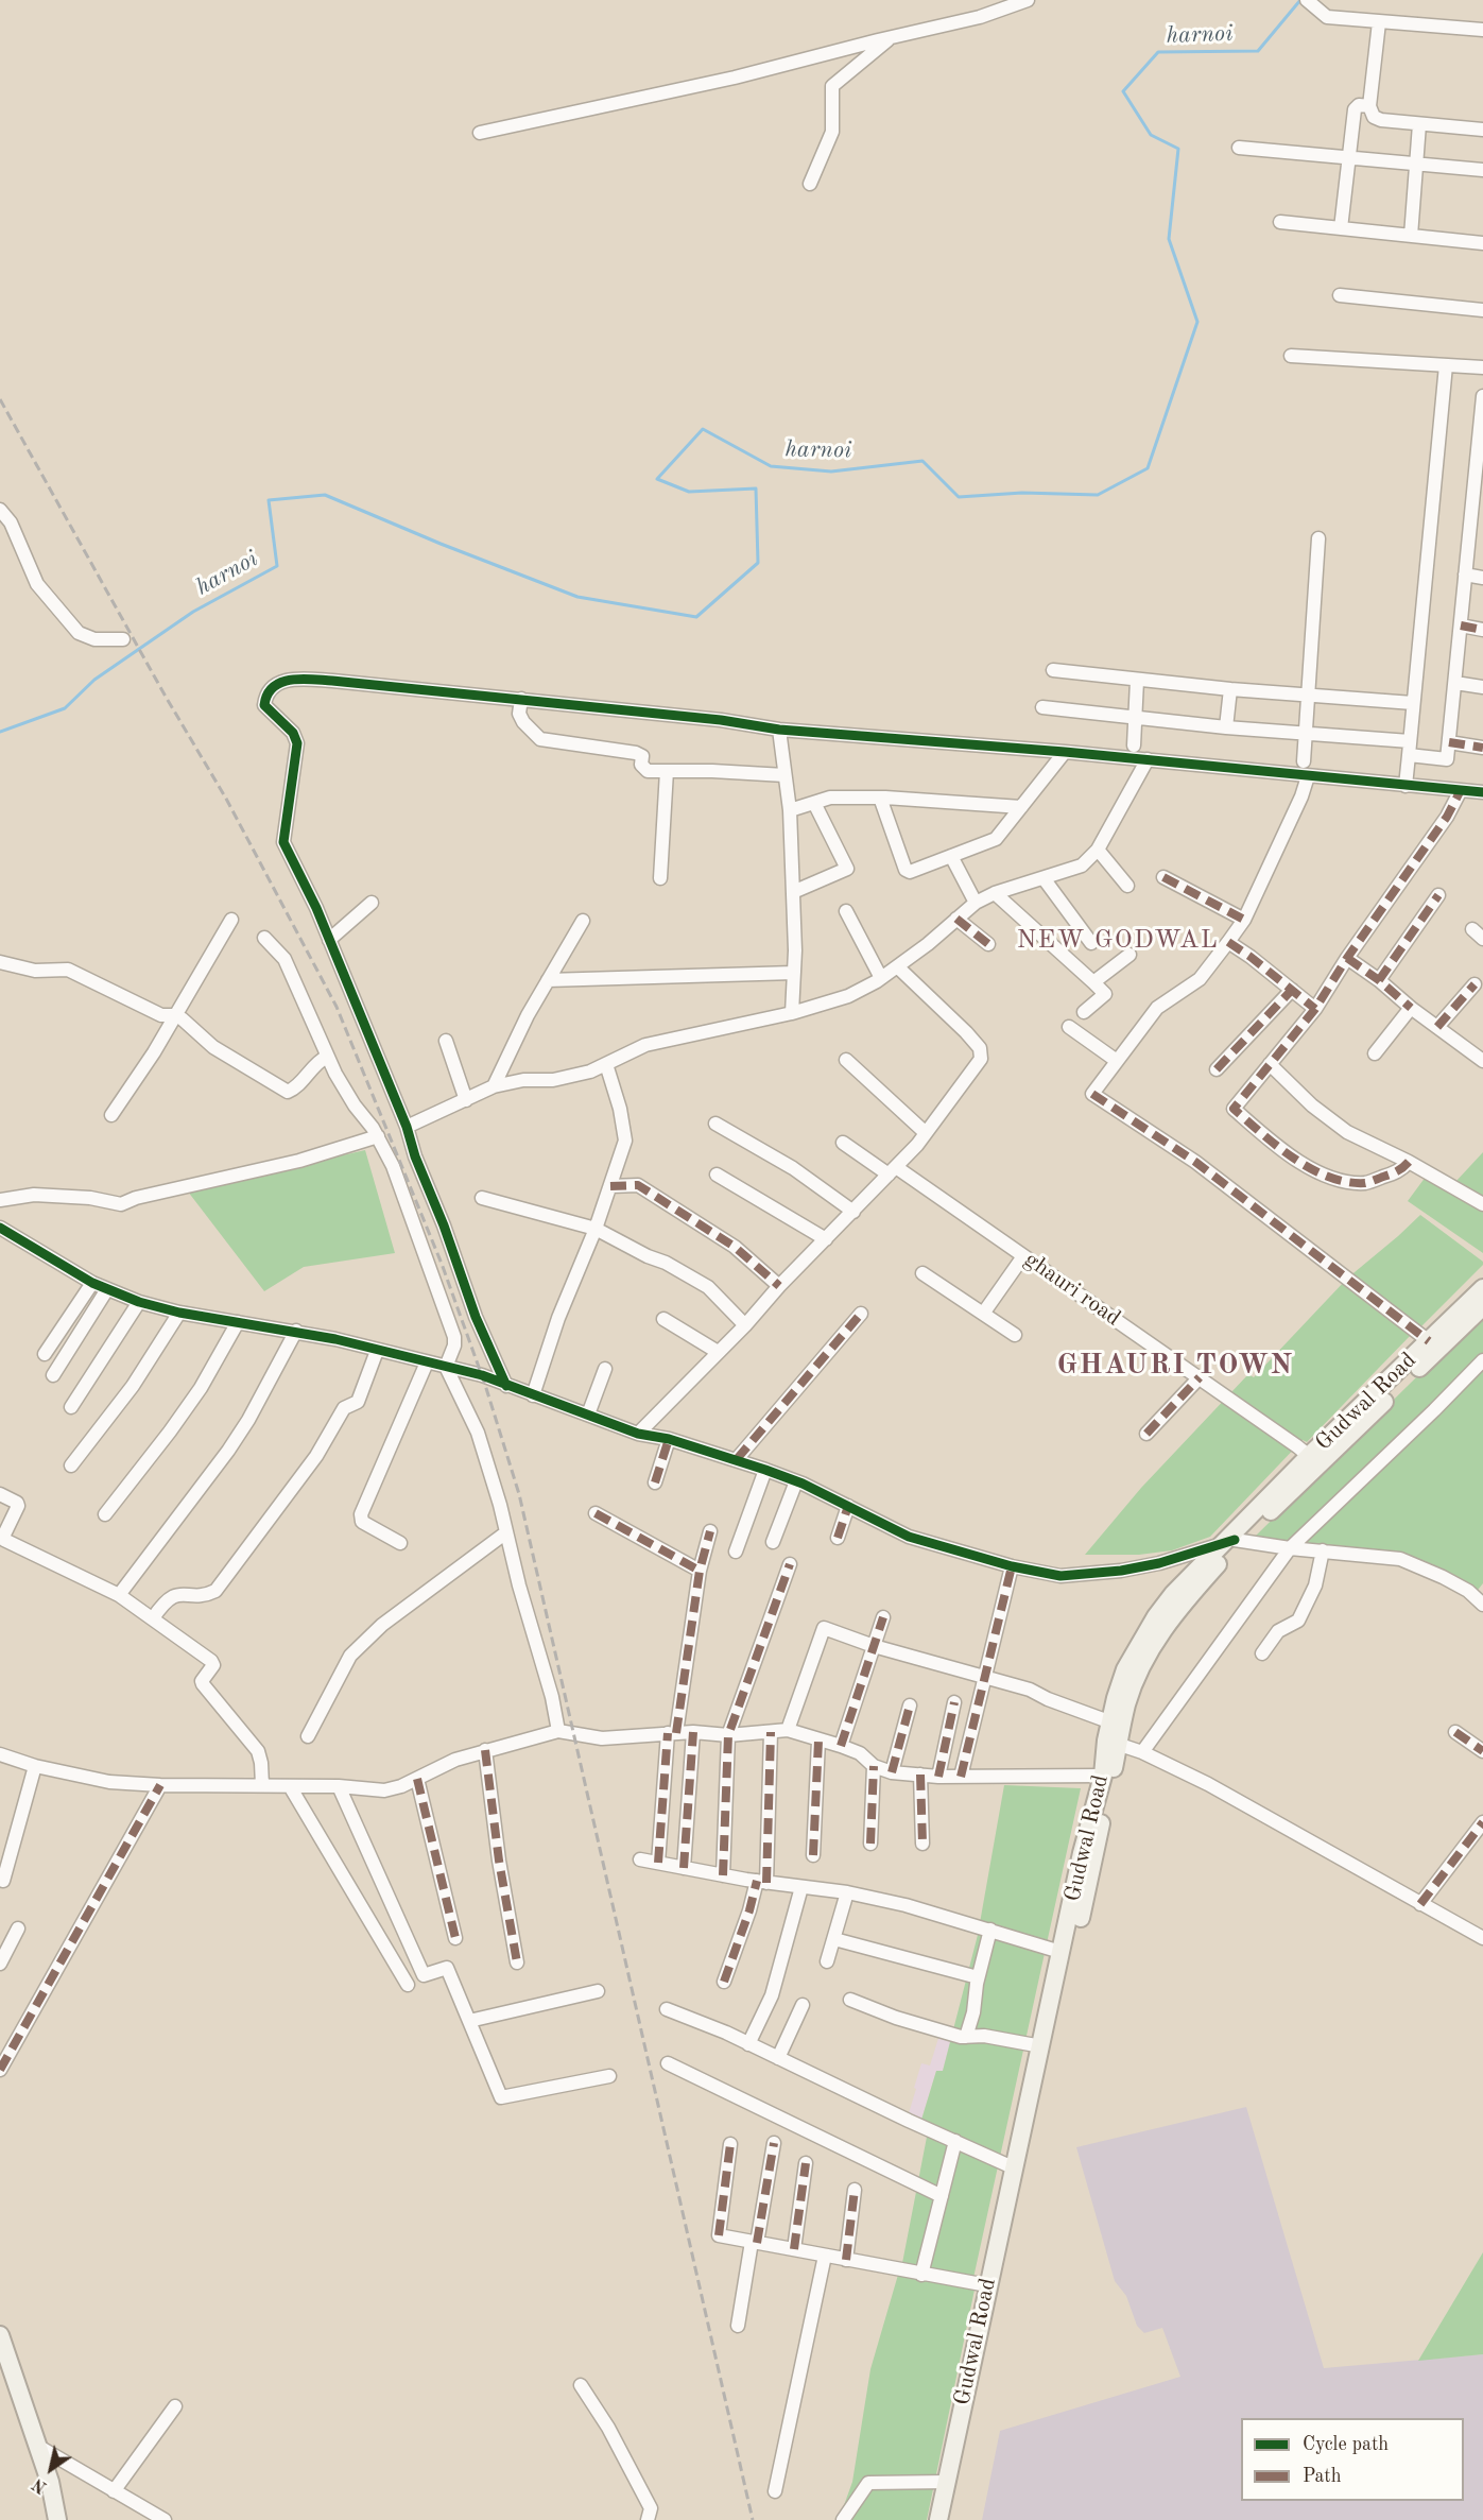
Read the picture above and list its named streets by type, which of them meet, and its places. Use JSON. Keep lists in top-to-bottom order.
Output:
{
  "streets": {
    "main road": ["Gudwal Road"],
    "street": ["ghauri road"]
  },
  "crossings": [
    ["ghauri road", "Gudwal Road"]
  ],
  "districts": ["NEW GODWAL", "GHAURI TOWN"],
  "water": ["harnoi"],
  "legend": ["Cycle path", "Path"],
  "north": "bottom left"
}
